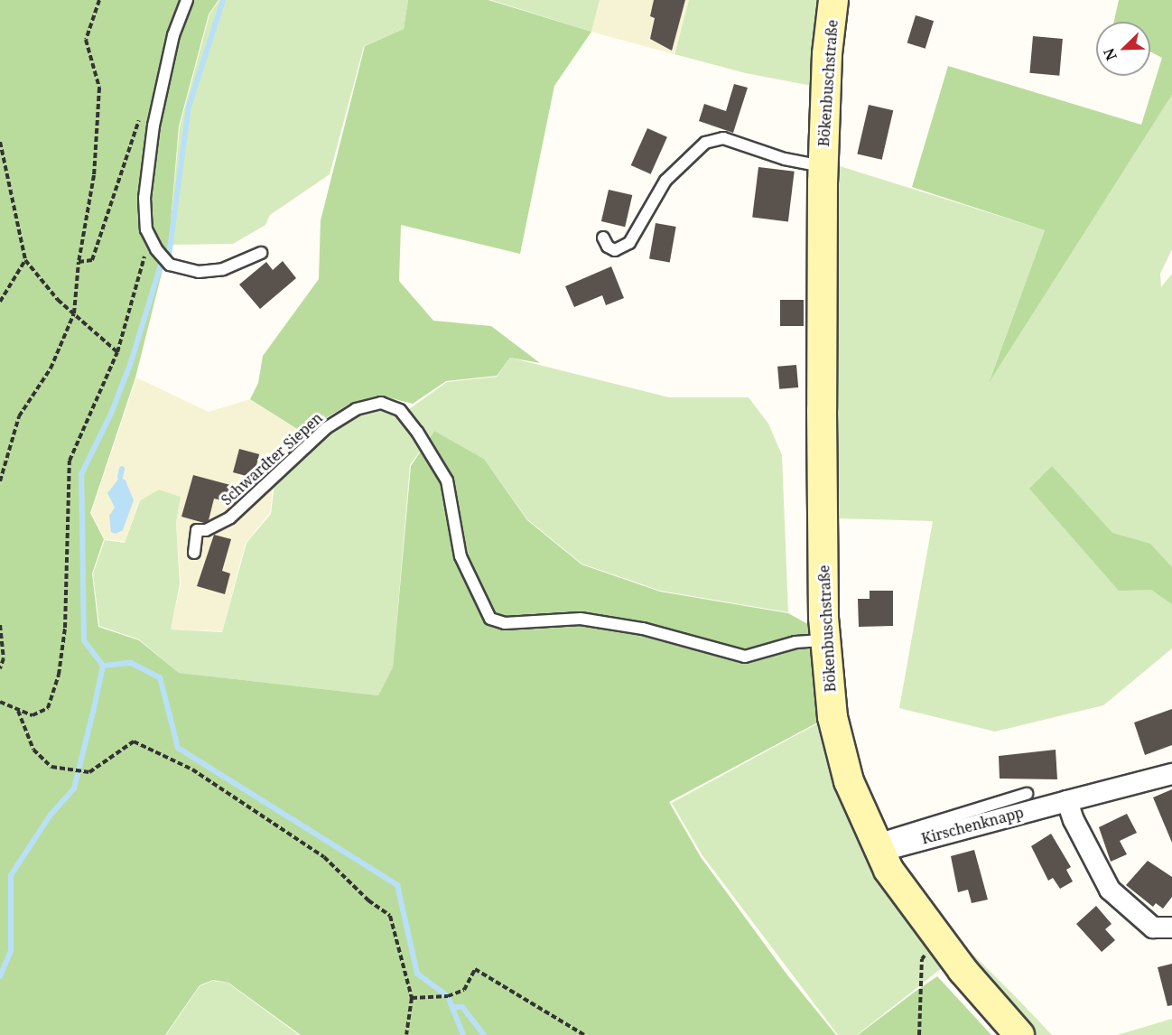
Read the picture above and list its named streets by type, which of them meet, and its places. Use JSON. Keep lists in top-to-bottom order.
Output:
{
  "streets": {
    "main road": ["Bökenbuschstraße"],
    "street": ["Kirschenknapp"],
    "lane": ["Schwardter Siepen"]
  },
  "crossings": [
    ["Bökenbuschstraße", "Schwardter Siepen"],
    ["Bökenbuschstraße", "Kirschenknapp"]
  ],
  "north": "bottom left"
}
